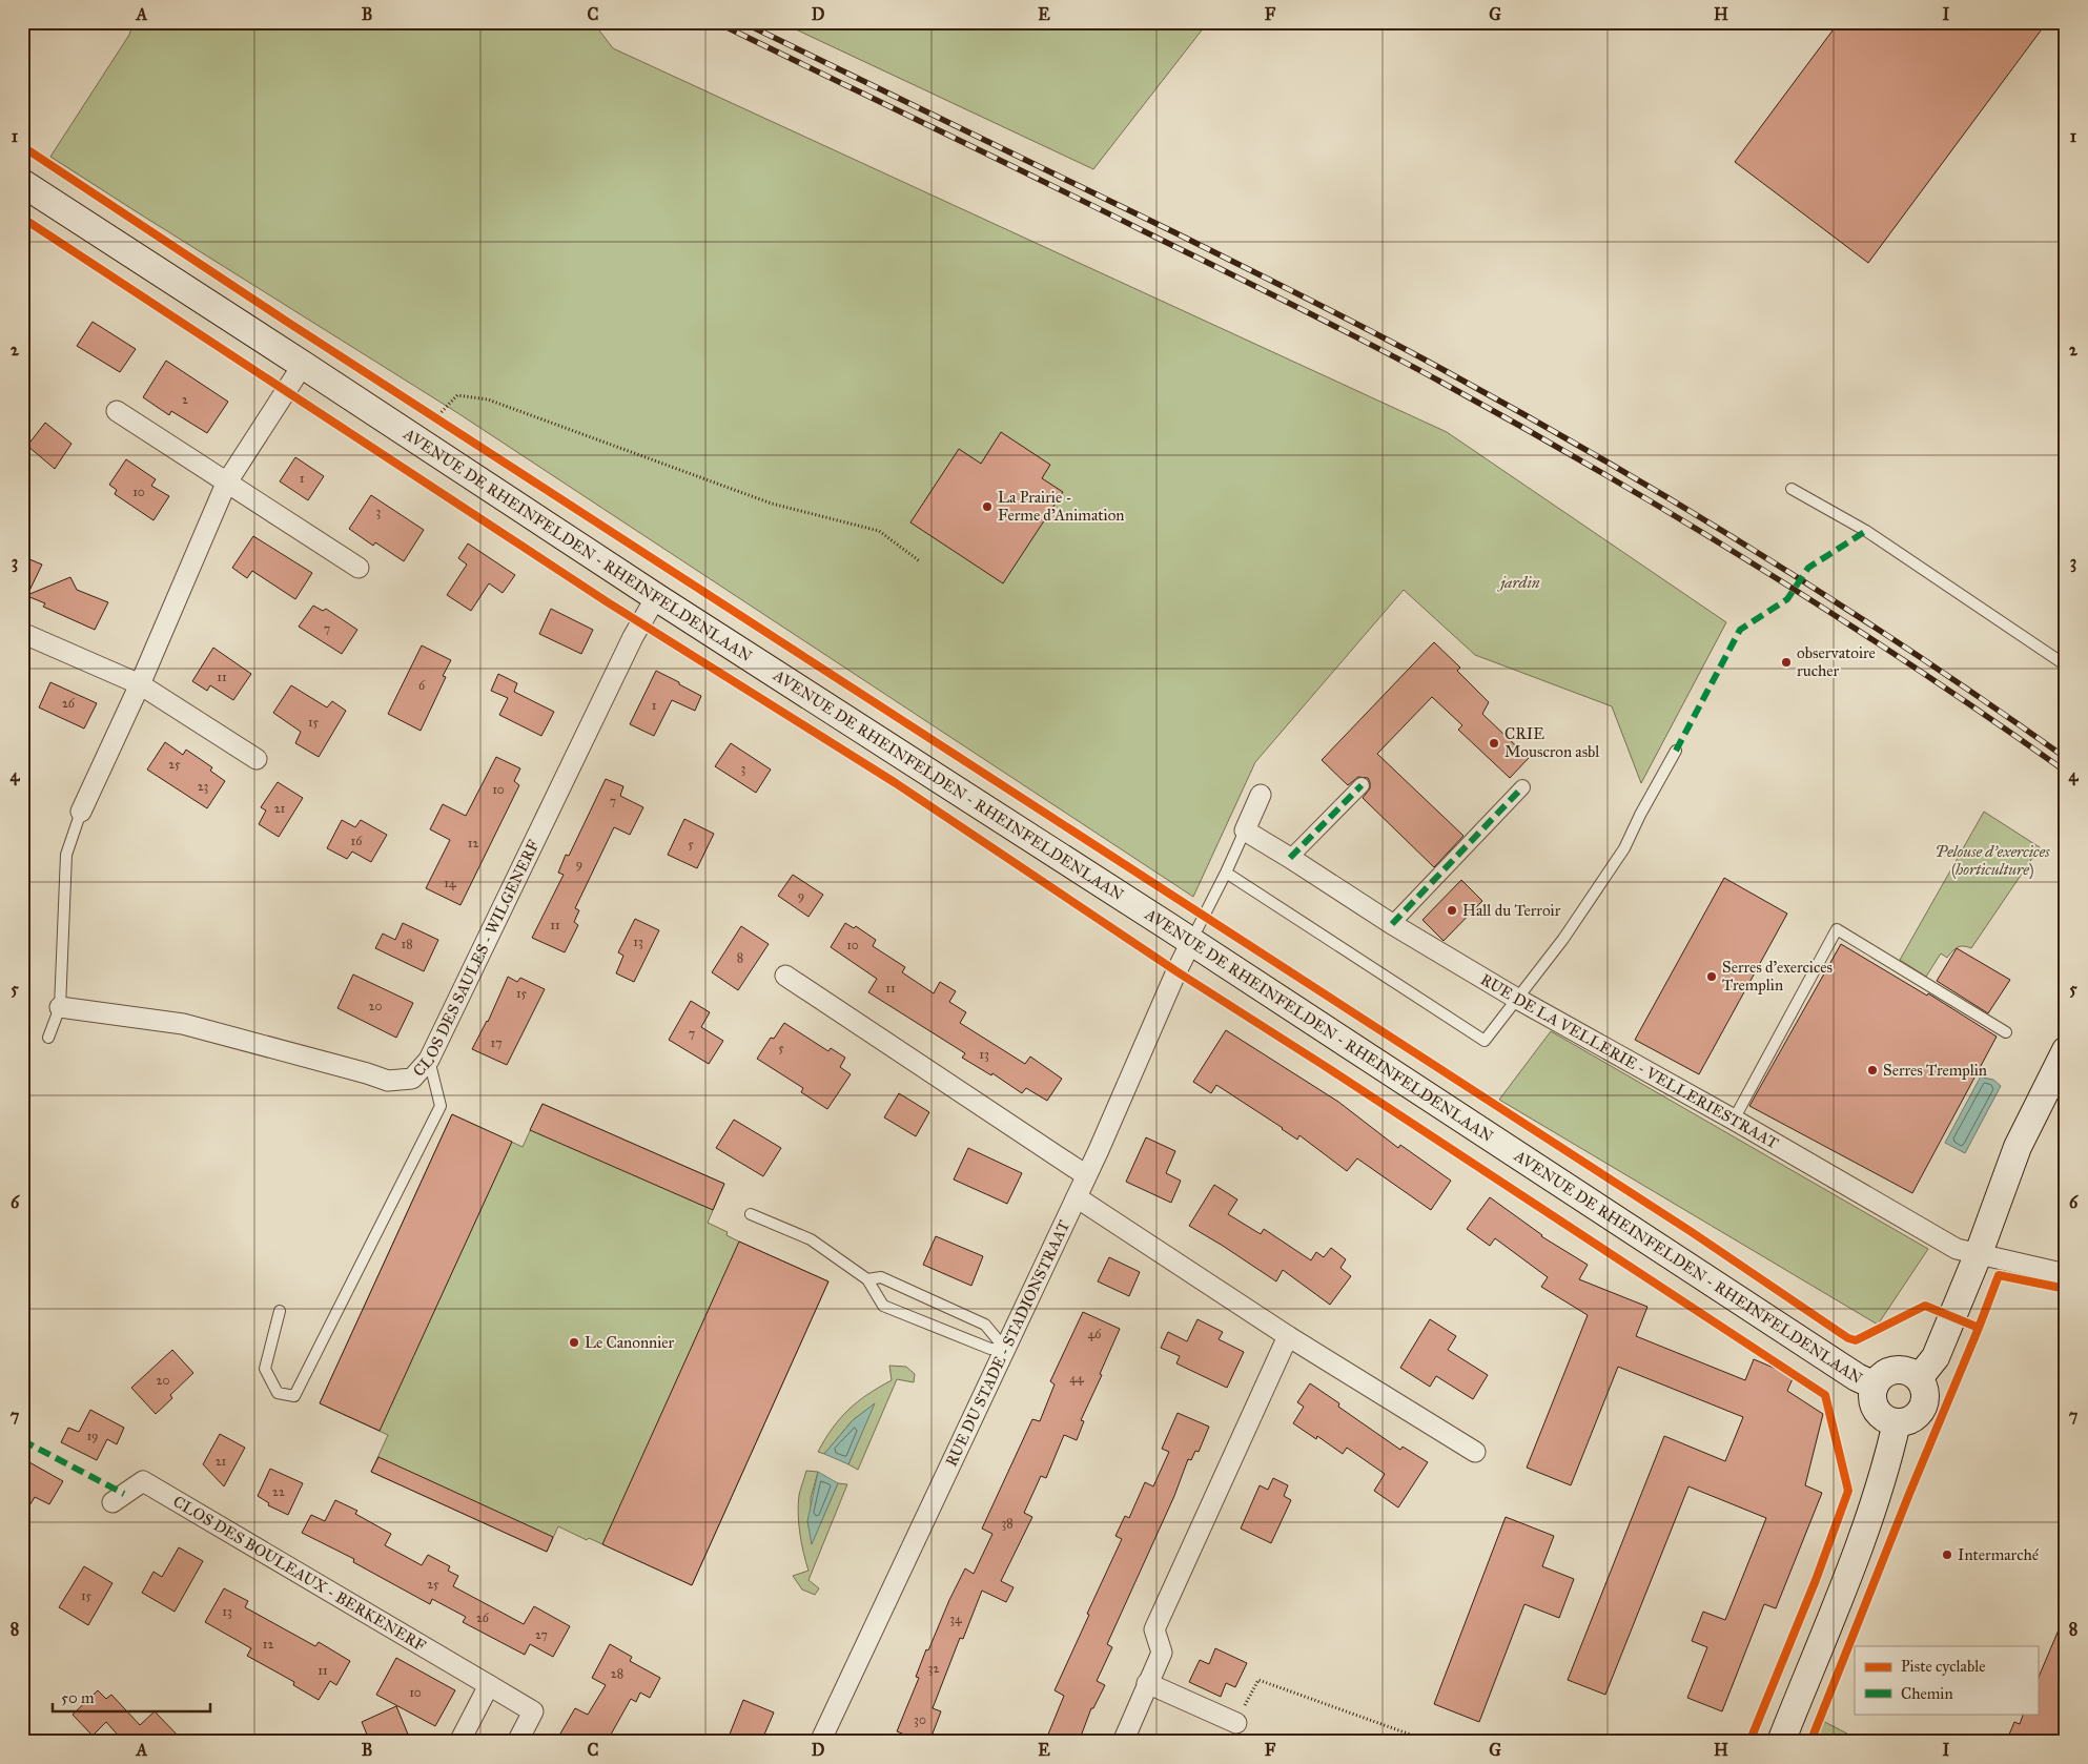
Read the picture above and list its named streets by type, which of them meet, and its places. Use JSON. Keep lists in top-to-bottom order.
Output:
{
  "streets": {
    "main road": ["AVENUE DE RHEINFELDEN - RHEINFELDENLAAN"],
    "street": [
      "CLOS DES SAULES - WILGENERF",
      "RUE DE LA VELLERIE - VELLERIESTRAAT",
      "RUE DU STADE - STADIONSTRAAT",
      "CLOS DES BOULEAUX - BERKENERF"
    ]
  },
  "crossings": [
    ["AVENUE DE RHEINFELDEN - RHEINFELDENLAAN", "CLOS DES SAULES - WILGENERF"],
    ["AVENUE DE RHEINFELDEN - RHEINFELDENLAAN", "RUE DU STADE - STADIONSTRAAT"]
  ],
  "parks": ["jardin", "Pelouse d'exercices (horticulture)"],
  "places": [
    "La Prairie - Ferme d'Animation",
    "observatoire rucher",
    "CRIE Mouscron asbl",
    "Hall du Terroir",
    "Serres d'exercices Tremplin",
    "Serres Tremplin",
    "Le Canonnier",
    "Intermarché"
  ],
  "house_numbers": [
    "2",
    "1",
    "10",
    "3",
    "7",
    "11",
    "6",
    "26",
    "1",
    "15",
    "25",
    "3",
    "23",
    "10",
    "7",
    "21",
    "16",
    "12",
    "5",
    "9",
    "14",
    "9",
    "11",
    "13",
    "18",
    "10",
    "8",
    "11",
    "15",
    "20",
    "7",
    "17",
    "5",
    "13",
    "46",
    "44",
    "20",
    "19",
    "21",
    "22",
    "38",
    "25",
    "15",
    "13",
    "26",
    "34",
    "27",
    "12",
    "32",
    "11",
    "28",
    "10",
    "30"
  ],
  "legend": ["Piste cyclable", "Chemin"],
  "scale_bar": "50 m",
  "grid": {
    "columns": [
      "A",
      "B",
      "C",
      "D",
      "E",
      "F",
      "G",
      "H",
      "I"
    ],
    "rows": [
      "1",
      "2",
      "3",
      "4",
      "5",
      "6",
      "7",
      "8"
    ]
  }
}
